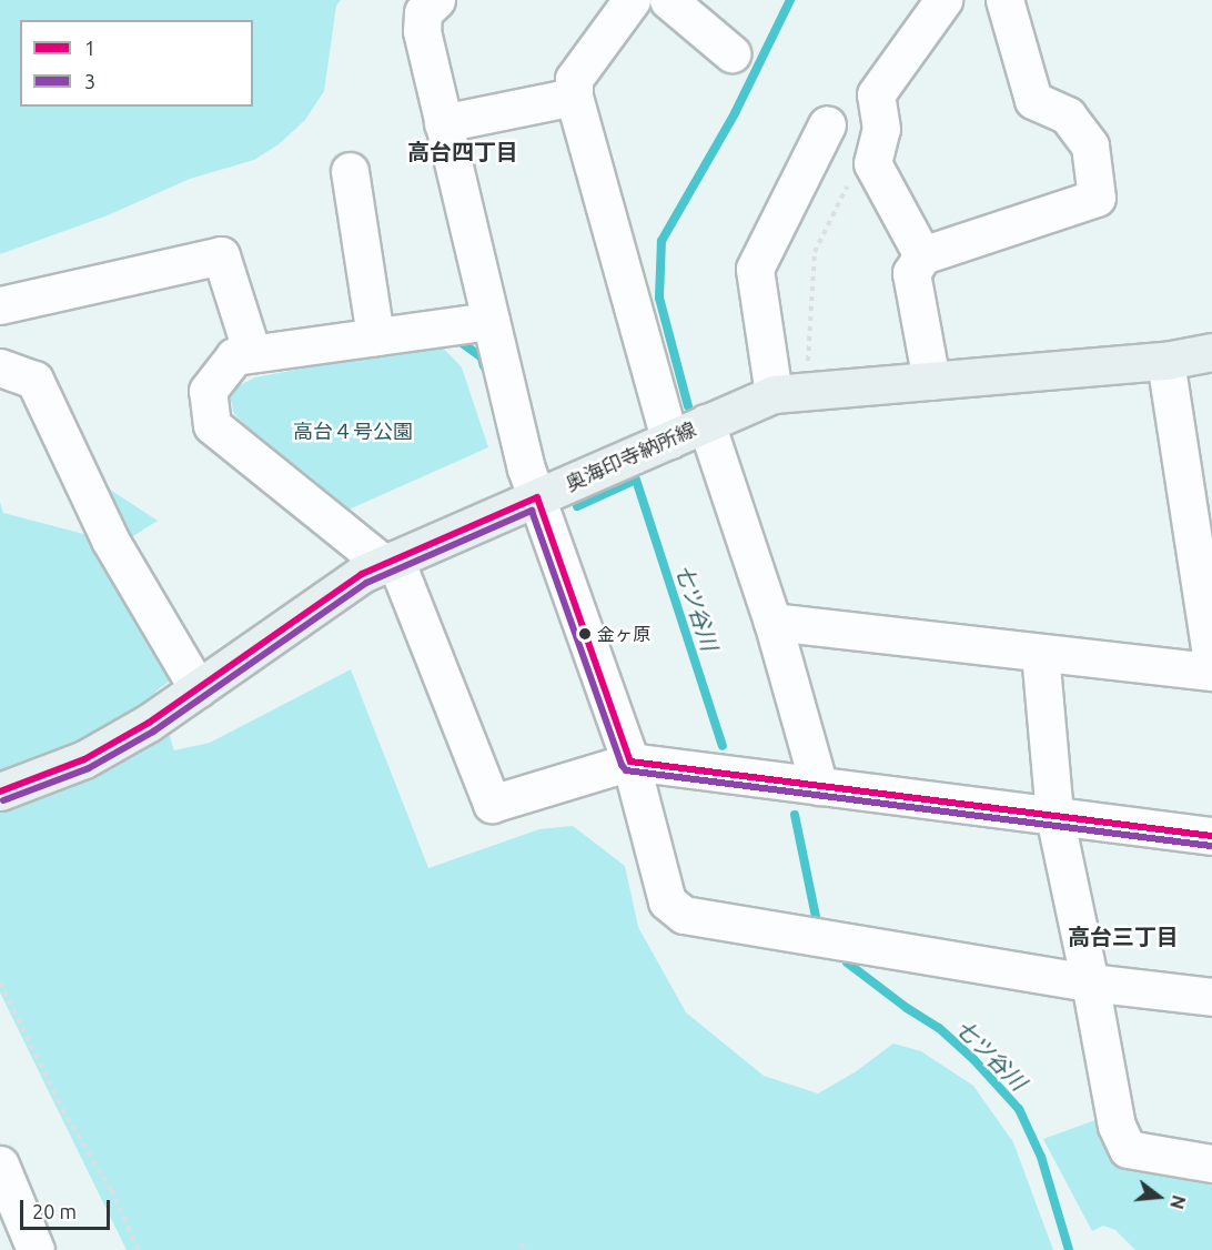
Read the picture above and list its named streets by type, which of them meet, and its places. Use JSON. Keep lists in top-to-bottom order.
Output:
{
  "streets": {
    "main road": ["奥海印寺納所線"]
  },
  "districts": ["高台四丁目", "高台三丁目"],
  "water": ["七ツ谷川"],
  "parks": ["高台４号公園"],
  "places": ["金ヶ原"],
  "lines": ["transit line 1", "transit line 3"],
  "legend": ["1", "3"],
  "scale_bar": "20 m",
  "north": "right"
}
